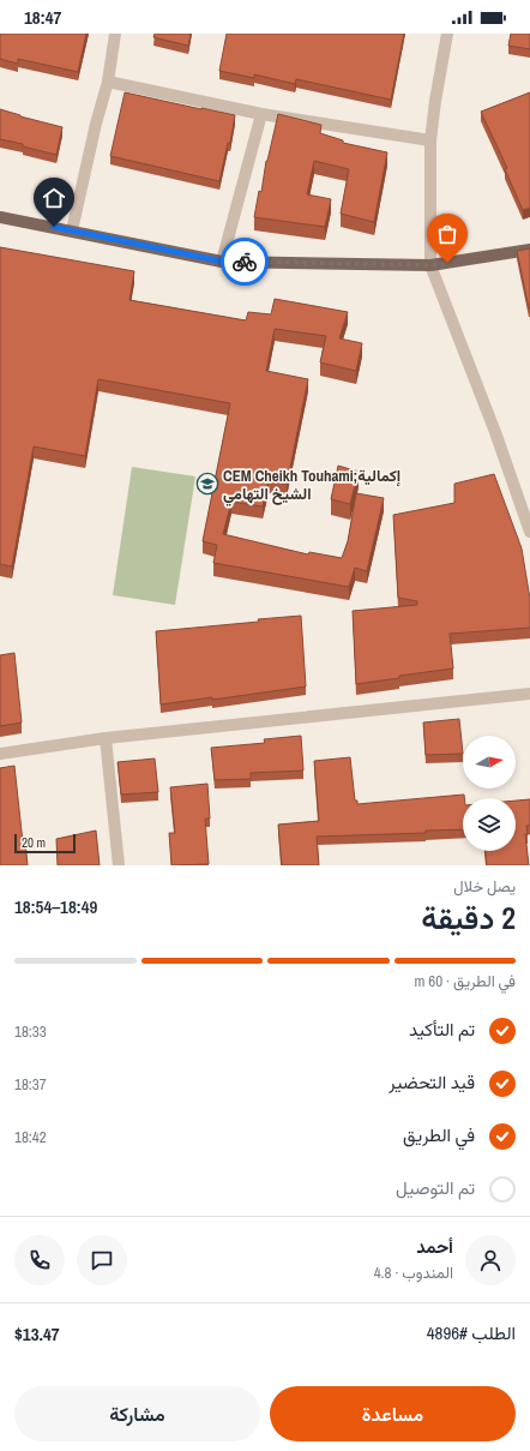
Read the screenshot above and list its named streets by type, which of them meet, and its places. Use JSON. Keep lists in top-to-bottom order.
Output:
{
  "places": {
    "school or university": ["CEM Cheikh Touhami;إكمالية الشيخ التهامي"]
  },
  "scale_bar": "20 m",
  "north": "right",
  "page": {
    "status": "18:47",
    "scale": "20 m",
    "heading": ["2 دقيقة", "يصل خلال", "18:49–18:54"],
    "panel": [
      "أحمد",
      "المندوب · 4.8",
      "الطلب #4896",
      "$13.47"
    ],
    "bar": "في الطريق · 60 m",
    "list": [
      ["تم التأكيد", "18:33"],
      ["قيد التحضير", "18:37"],
      ["في الطريق", "18:42"],
      "تم التوصيل"
    ],
    "buttons": ["مساعدة", "مشاركة"]
  }
}
